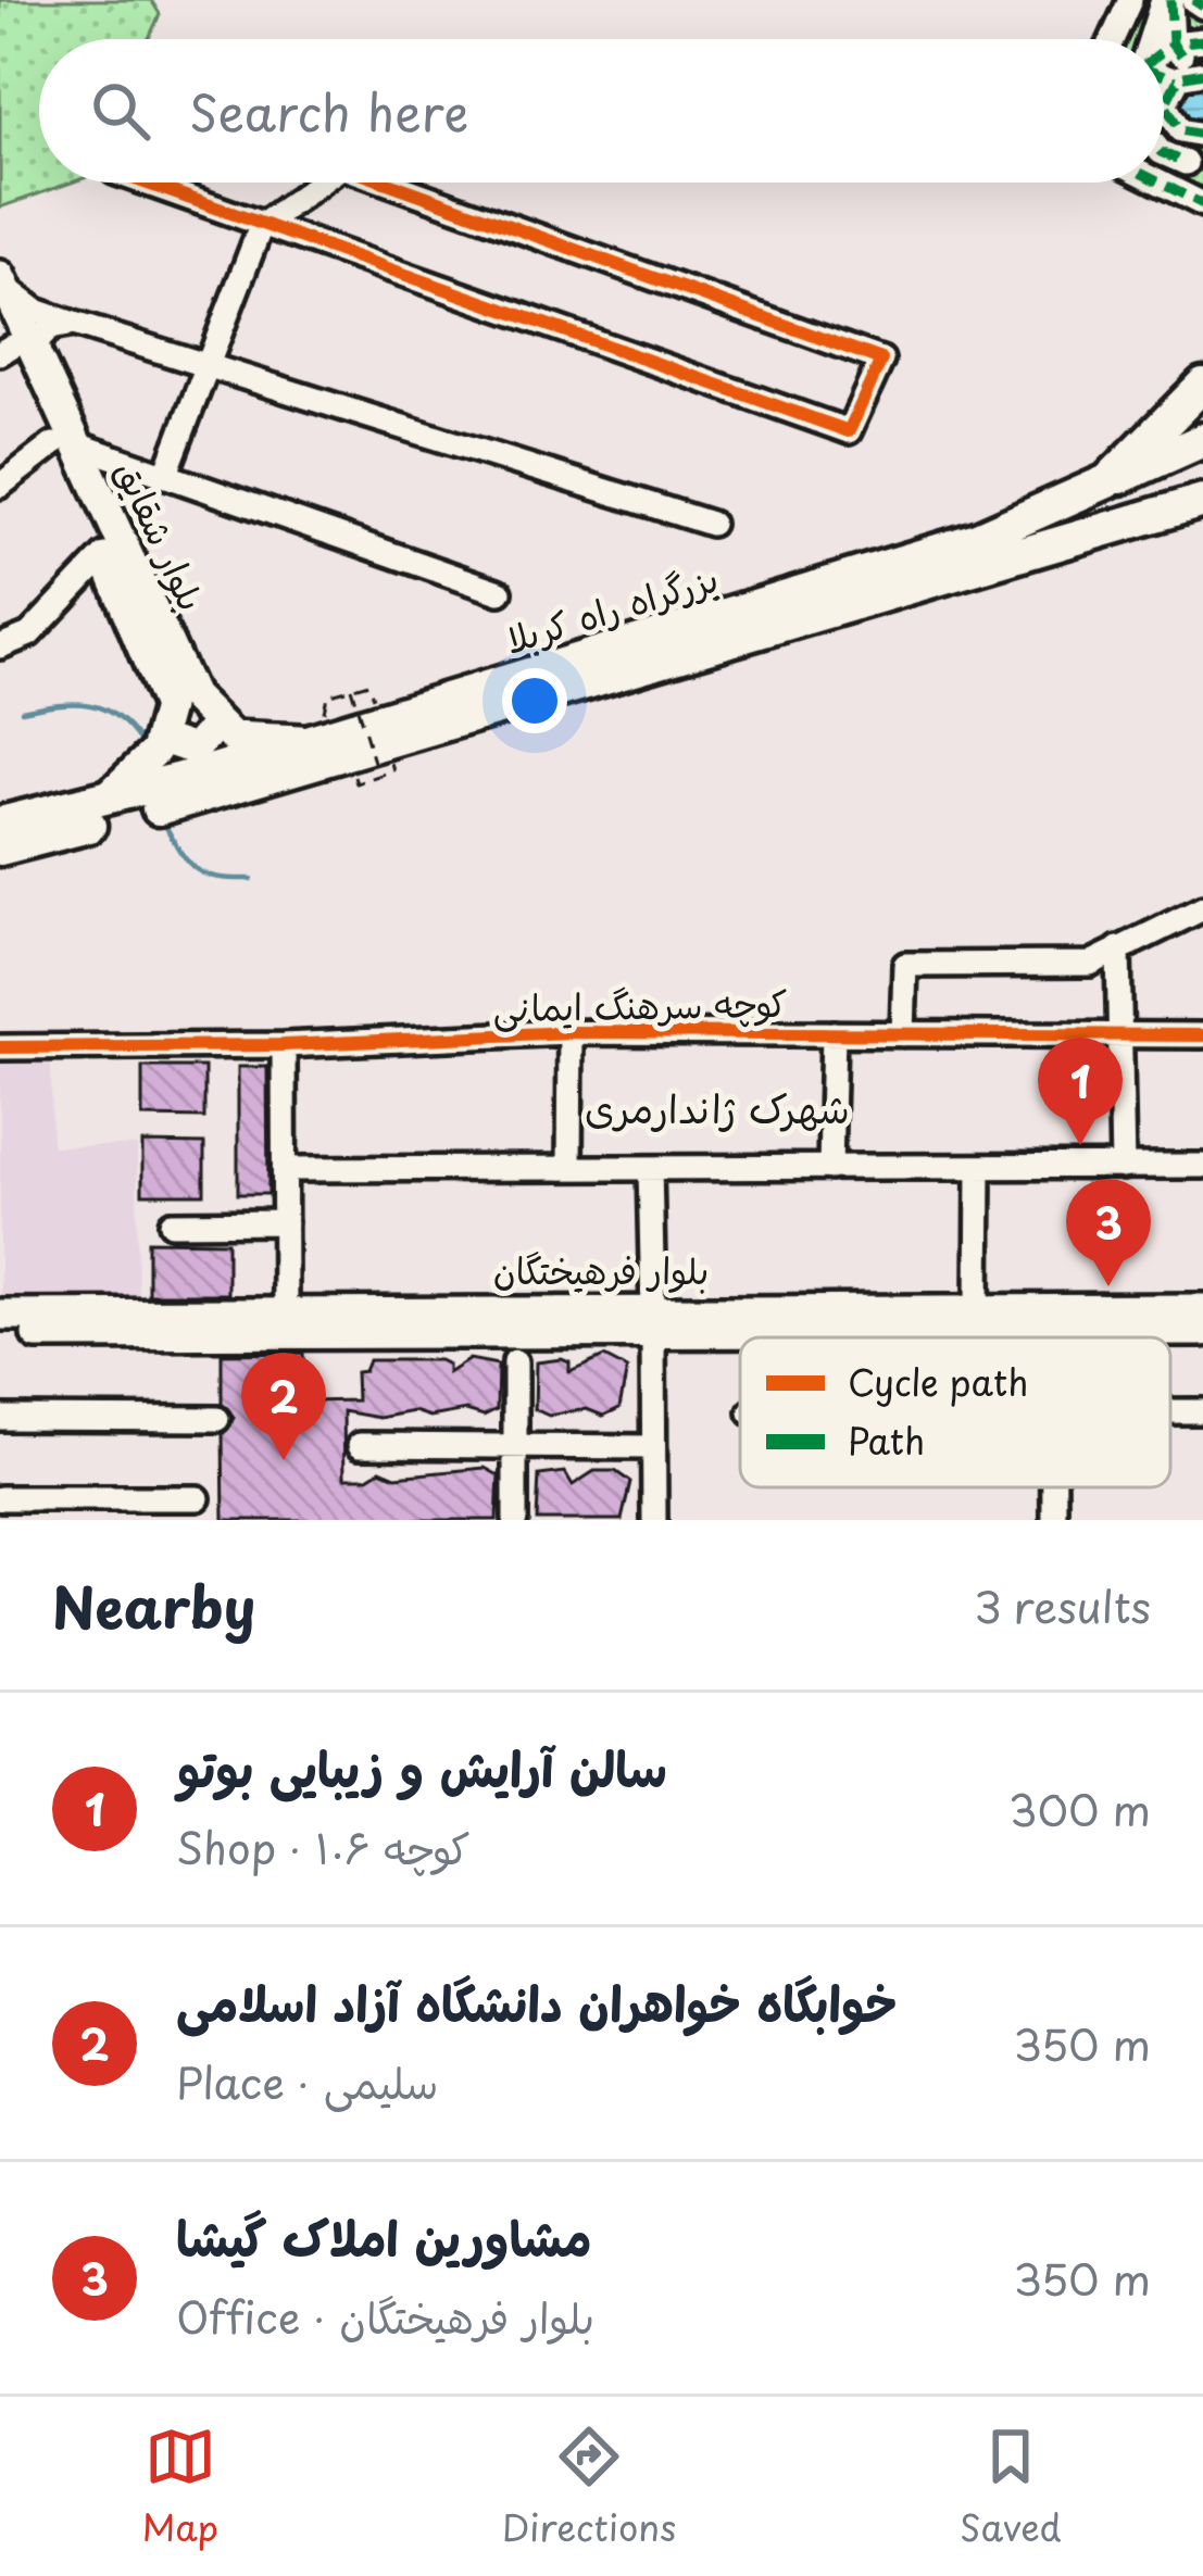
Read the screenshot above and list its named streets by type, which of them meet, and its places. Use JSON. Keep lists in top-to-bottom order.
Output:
{
  "streets": {
    "highway": ["بزرگراه راه کربلا"],
    "main road": ["بلوار شقایق", "بلوار فرهیختگان"],
    "street": ["کوچه سرهنگ ایمانی"]
  },
  "districts": ["شهرک ژاندارمری"],
  "legend": ["Cycle path", "Path"],
  "page": {
    "search": "Search here",
    "pins": ["1", "3", "2"],
    "heading": ["Nearby", "3 results"],
    "list": [
      {
        "mark": "1",
        "name": "سالن آرایش و زیبایی بوتو",
        "note": "Shop · کوچه ۱۰۶",
        "value": "300 m"
      },
      {
        "mark": "2",
        "name": "خوابگاه خواهران دانشگاه آزاد اسلامی",
        "note": "Place · سلیمی",
        "value": "350 m"
      },
      {
        "mark": "3",
        "name": "مشاورین املاک گیشا",
        "note": "Office · بلوار فرهیختگان",
        "value": "350 m"
      }
    ],
    "nav": ["Map", "Directions", "Saved"]
  }
}
